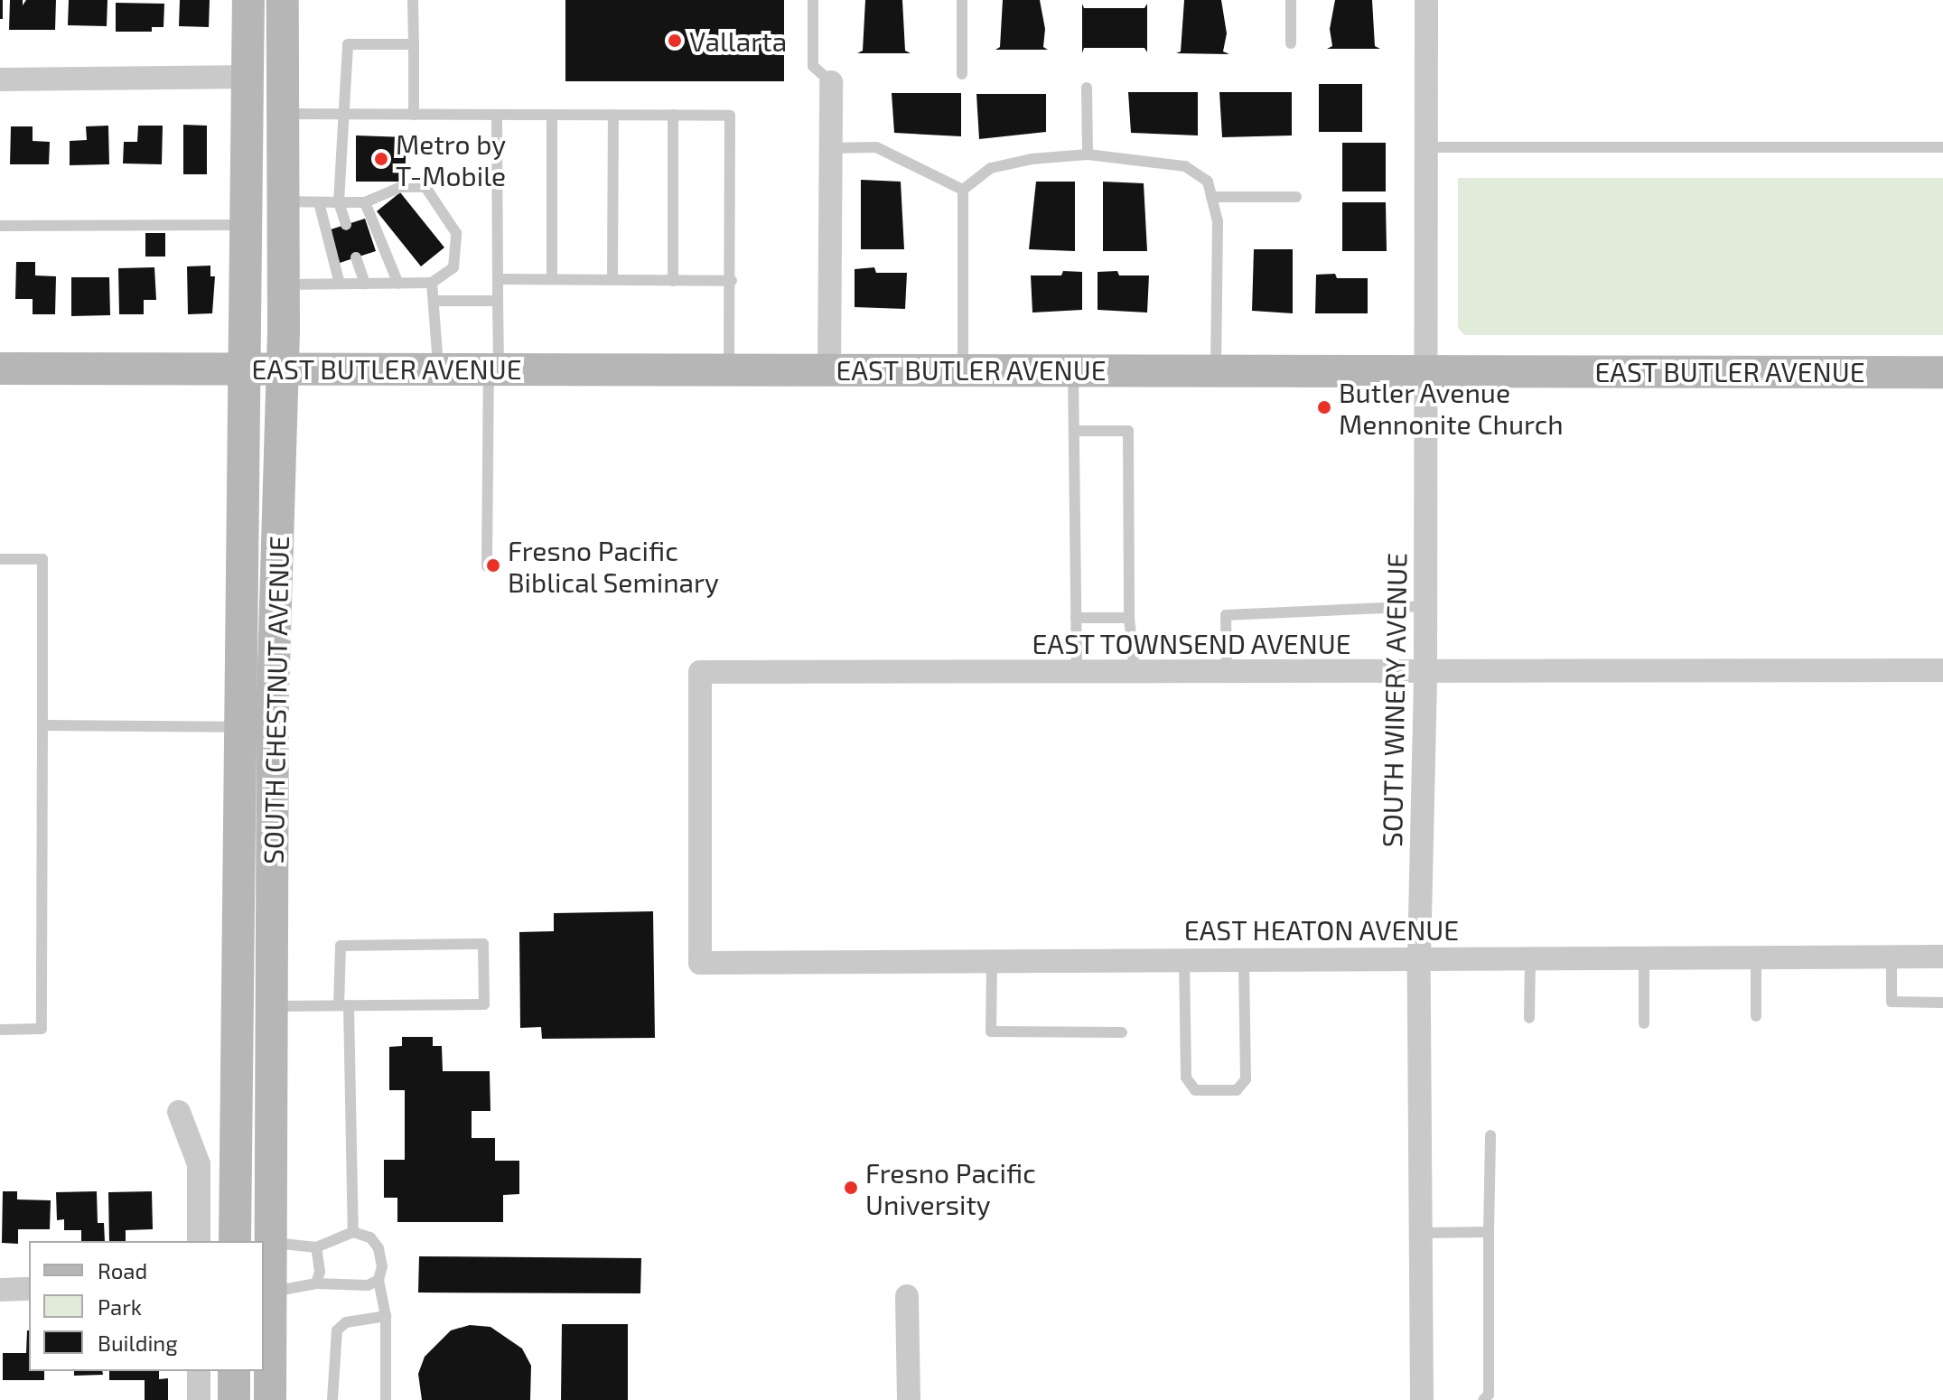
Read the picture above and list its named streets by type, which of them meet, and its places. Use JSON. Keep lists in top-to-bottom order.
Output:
{
  "streets": {
    "main road": ["EAST BUTLER AVENUE", "SOUTH CHESTNUT AVENUE"],
    "street": ["EAST TOWNSEND AVENUE", "SOUTH WINERY AVENUE", "EAST HEATON AVENUE"]
  },
  "crossings": [
    ["EAST BUTLER AVENUE", "SOUTH CHESTNUT AVENUE"],
    ["EAST BUTLER AVENUE", "SOUTH WINERY AVENUE"],
    ["EAST TOWNSEND AVENUE", "SOUTH WINERY AVENUE"],
    ["EAST TOWNSEND AVENUE", "EAST HEATON AVENUE"],
    ["SOUTH WINERY AVENUE", "EAST HEATON AVENUE"]
  ],
  "places": [
    "Vallarta",
    "Metro by T-Mobile",
    "Butler Avenue Mennonite Church",
    "Fresno Pacific Biblical Seminary",
    "Fresno Pacific University"
  ],
  "legend": ["Road", "Park", "Building"]
}
